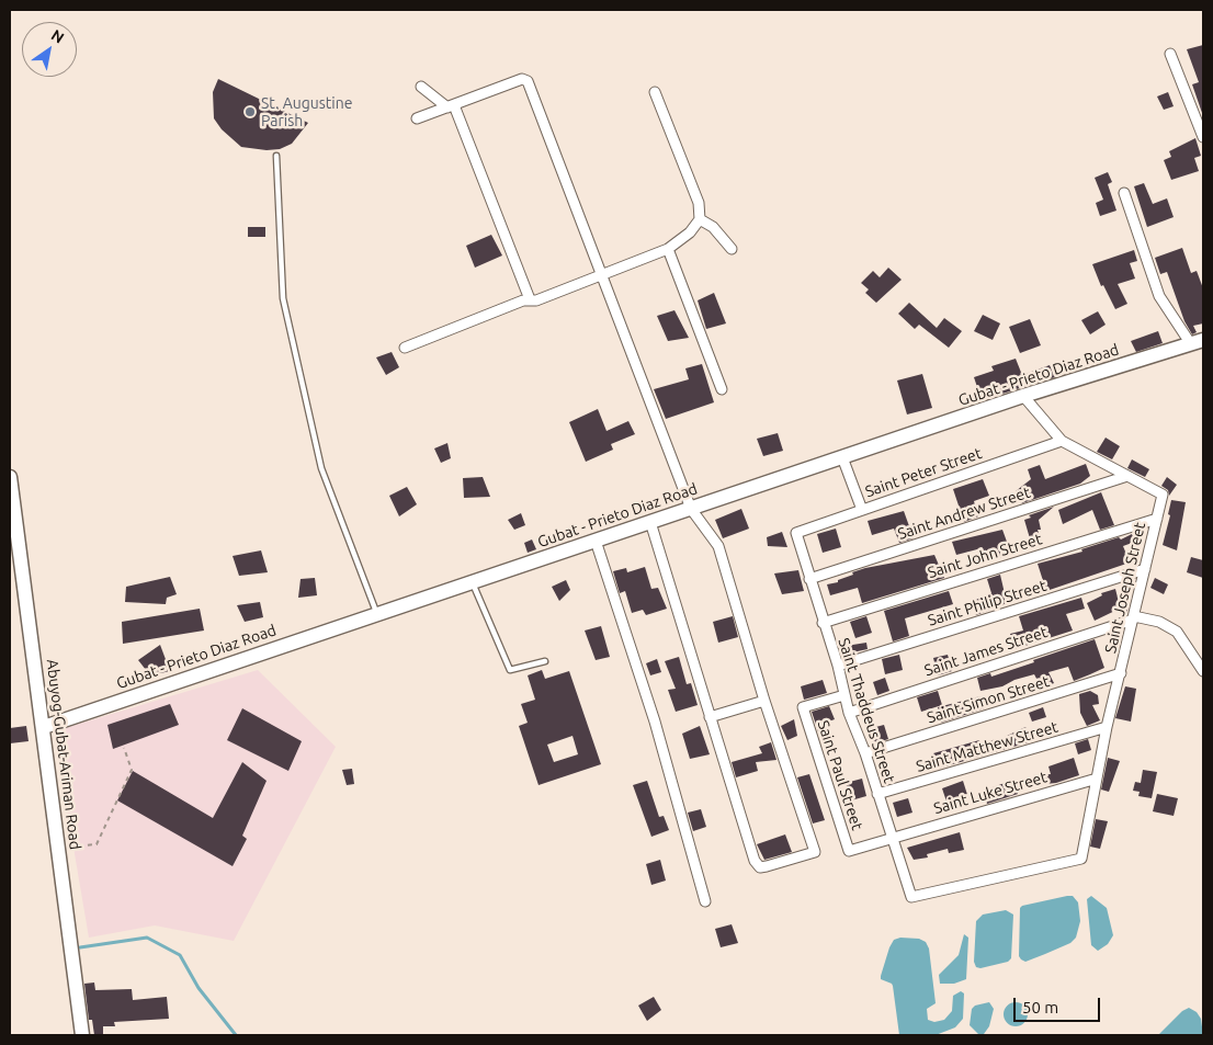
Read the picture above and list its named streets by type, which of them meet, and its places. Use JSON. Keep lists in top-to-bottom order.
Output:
{
  "streets": {
    "main road": ["Gubat - Prieto Diaz Road", "Abuyog-Gubat-Ariman Road"],
    "street": [
      "Saint Peter Street",
      "Saint Andrew Street",
      "Saint John Street",
      "Saint Joseph Street",
      "Saint Philip Street",
      "Saint James Street",
      "Saint Simon Street",
      "Saint Thaddeus Street",
      "Saint Matthew Street",
      "Saint Paul Street",
      "Saint Luke Street"
    ]
  },
  "crossings": [
    ["Gubat - Prieto Diaz Road", "Saint Joseph Street"],
    ["Gubat - Prieto Diaz Road", "Abuyog-Gubat-Ariman Road"],
    ["Saint Peter Street", "Saint Joseph Street"],
    ["Saint Peter Street", "Saint Thaddeus Street"],
    ["Saint Andrew Street", "Saint Joseph Street"],
    ["Saint Andrew Street", "Saint Thaddeus Street"],
    ["Saint John Street", "Saint Joseph Street"],
    ["Saint John Street", "Saint Thaddeus Street"],
    ["Saint Joseph Street", "Saint Philip Street"],
    ["Saint Joseph Street", "Saint James Street"],
    ["Saint Joseph Street", "Saint Simon Street"],
    ["Saint Joseph Street", "Saint Thaddeus Street"],
    ["Saint Joseph Street", "Saint Matthew Street"],
    ["Saint Joseph Street", "Saint Luke Street"],
    ["Saint Philip Street", "Saint Thaddeus Street"],
    ["Saint James Street", "Saint Thaddeus Street"],
    ["Saint Simon Street", "Saint Thaddeus Street"],
    ["Saint Thaddeus Street", "Saint Matthew Street"],
    ["Saint Thaddeus Street", "Saint Paul Street"],
    ["Saint Thaddeus Street", "Saint Luke Street"],
    ["Saint Paul Street", "Saint Luke Street"]
  ],
  "places": ["St. Augustine Parish"],
  "scale_bar": "50 m",
  "north": "top right"
}
